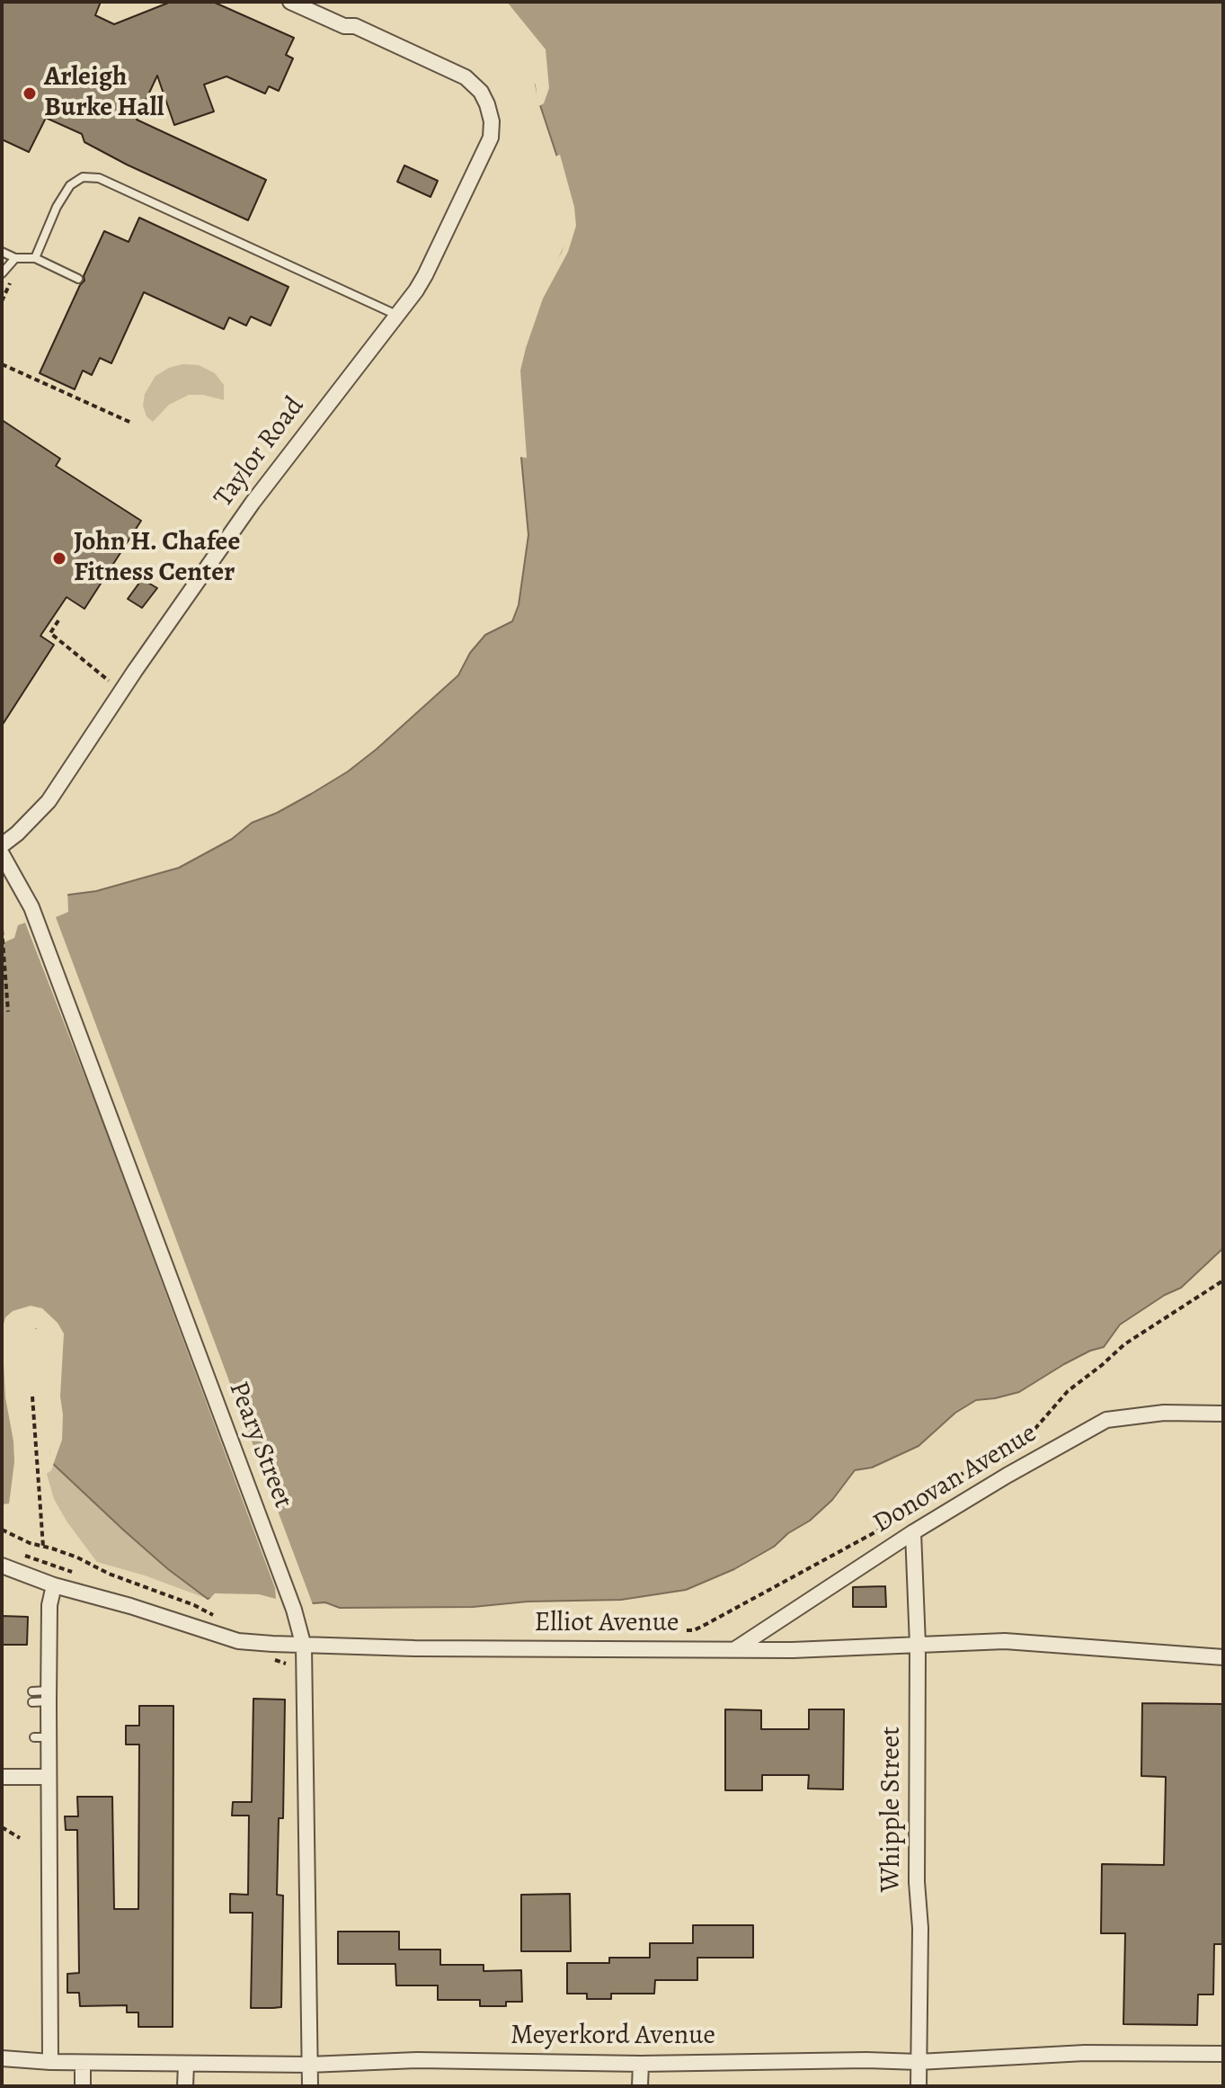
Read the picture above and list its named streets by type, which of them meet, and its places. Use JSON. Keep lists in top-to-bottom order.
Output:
{
  "streets": {
    "street": [
      "Taylor Road",
      "Peary Street",
      "Donovan Avenue",
      "Elliot Avenue",
      "Whipple Street",
      "Meyerkord Avenue"
    ]
  },
  "crossings": [
    ["Peary Street", "Elliot Avenue"],
    ["Peary Street", "Meyerkord Avenue"],
    ["Donovan Avenue", "Elliot Avenue"],
    ["Donovan Avenue", "Whipple Street"],
    ["Elliot Avenue", "Whipple Street"],
    ["Whipple Street", "Meyerkord Avenue"]
  ],
  "places": ["Arleigh Burke Hall", "John H. Chafee Fitness Center"]
}
